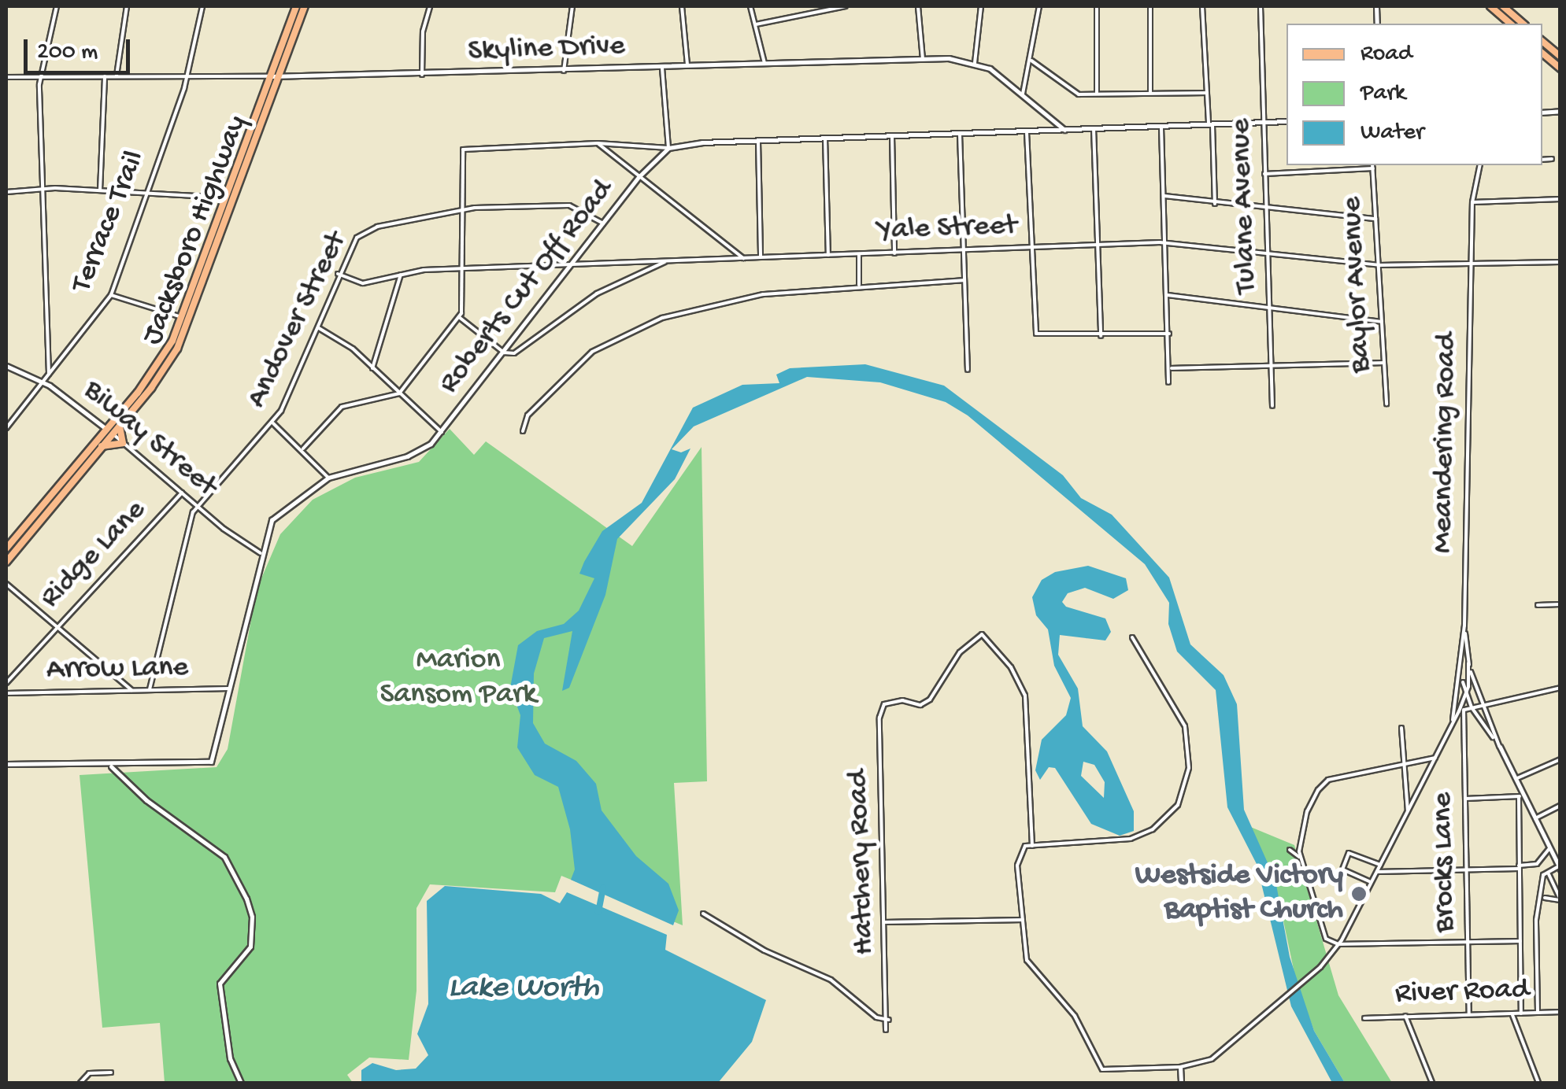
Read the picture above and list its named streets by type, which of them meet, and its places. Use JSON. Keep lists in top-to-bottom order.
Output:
{
  "streets": {
    "main road": ["Jacksboro Highway"],
    "street": [
      "Skyline Drive",
      "Tulane Avenue",
      "Terrace Trail",
      "Yale Street",
      "Baylor Avenue",
      "Roberts Cut Off Road",
      "Andover Street",
      "Biway Street",
      "Meandering Road",
      "Ridge Lane",
      "Arrow Lane",
      "Hatchery Road",
      "Brocks Lane",
      "River Road"
    ]
  },
  "crossings": [
    ["Skyline Drive", "Terrace Trail"],
    ["Skyline Drive", "Jacksboro Highway"],
    ["Tulane Avenue", "Yale Street"],
    ["Terrace Trail", "Biway Street"],
    ["Yale Street", "Baylor Avenue"],
    ["Yale Street", "Roberts Cut Off Road"],
    ["Yale Street", "Andover Street"],
    ["Yale Street", "Meandering Road"],
    ["Jacksboro Highway", "Biway Street"],
    ["Roberts Cut Off Road", "Andover Street"],
    ["Roberts Cut Off Road", "Biway Street"],
    ["Roberts Cut Off Road", "Arrow Lane"],
    ["Andover Street", "Biway Street"],
    ["Biway Street", "Ridge Lane"],
    ["Meandering Road", "Brocks Lane"],
    ["Brocks Lane", "River Road"]
  ],
  "water": ["Lake Worth"],
  "parks": ["Marion Sansom Park"],
  "places": ["Westside Victory Baptist Church"],
  "legend": ["Road", "Park", "Water"],
  "scale_bar": "200 m"
}
